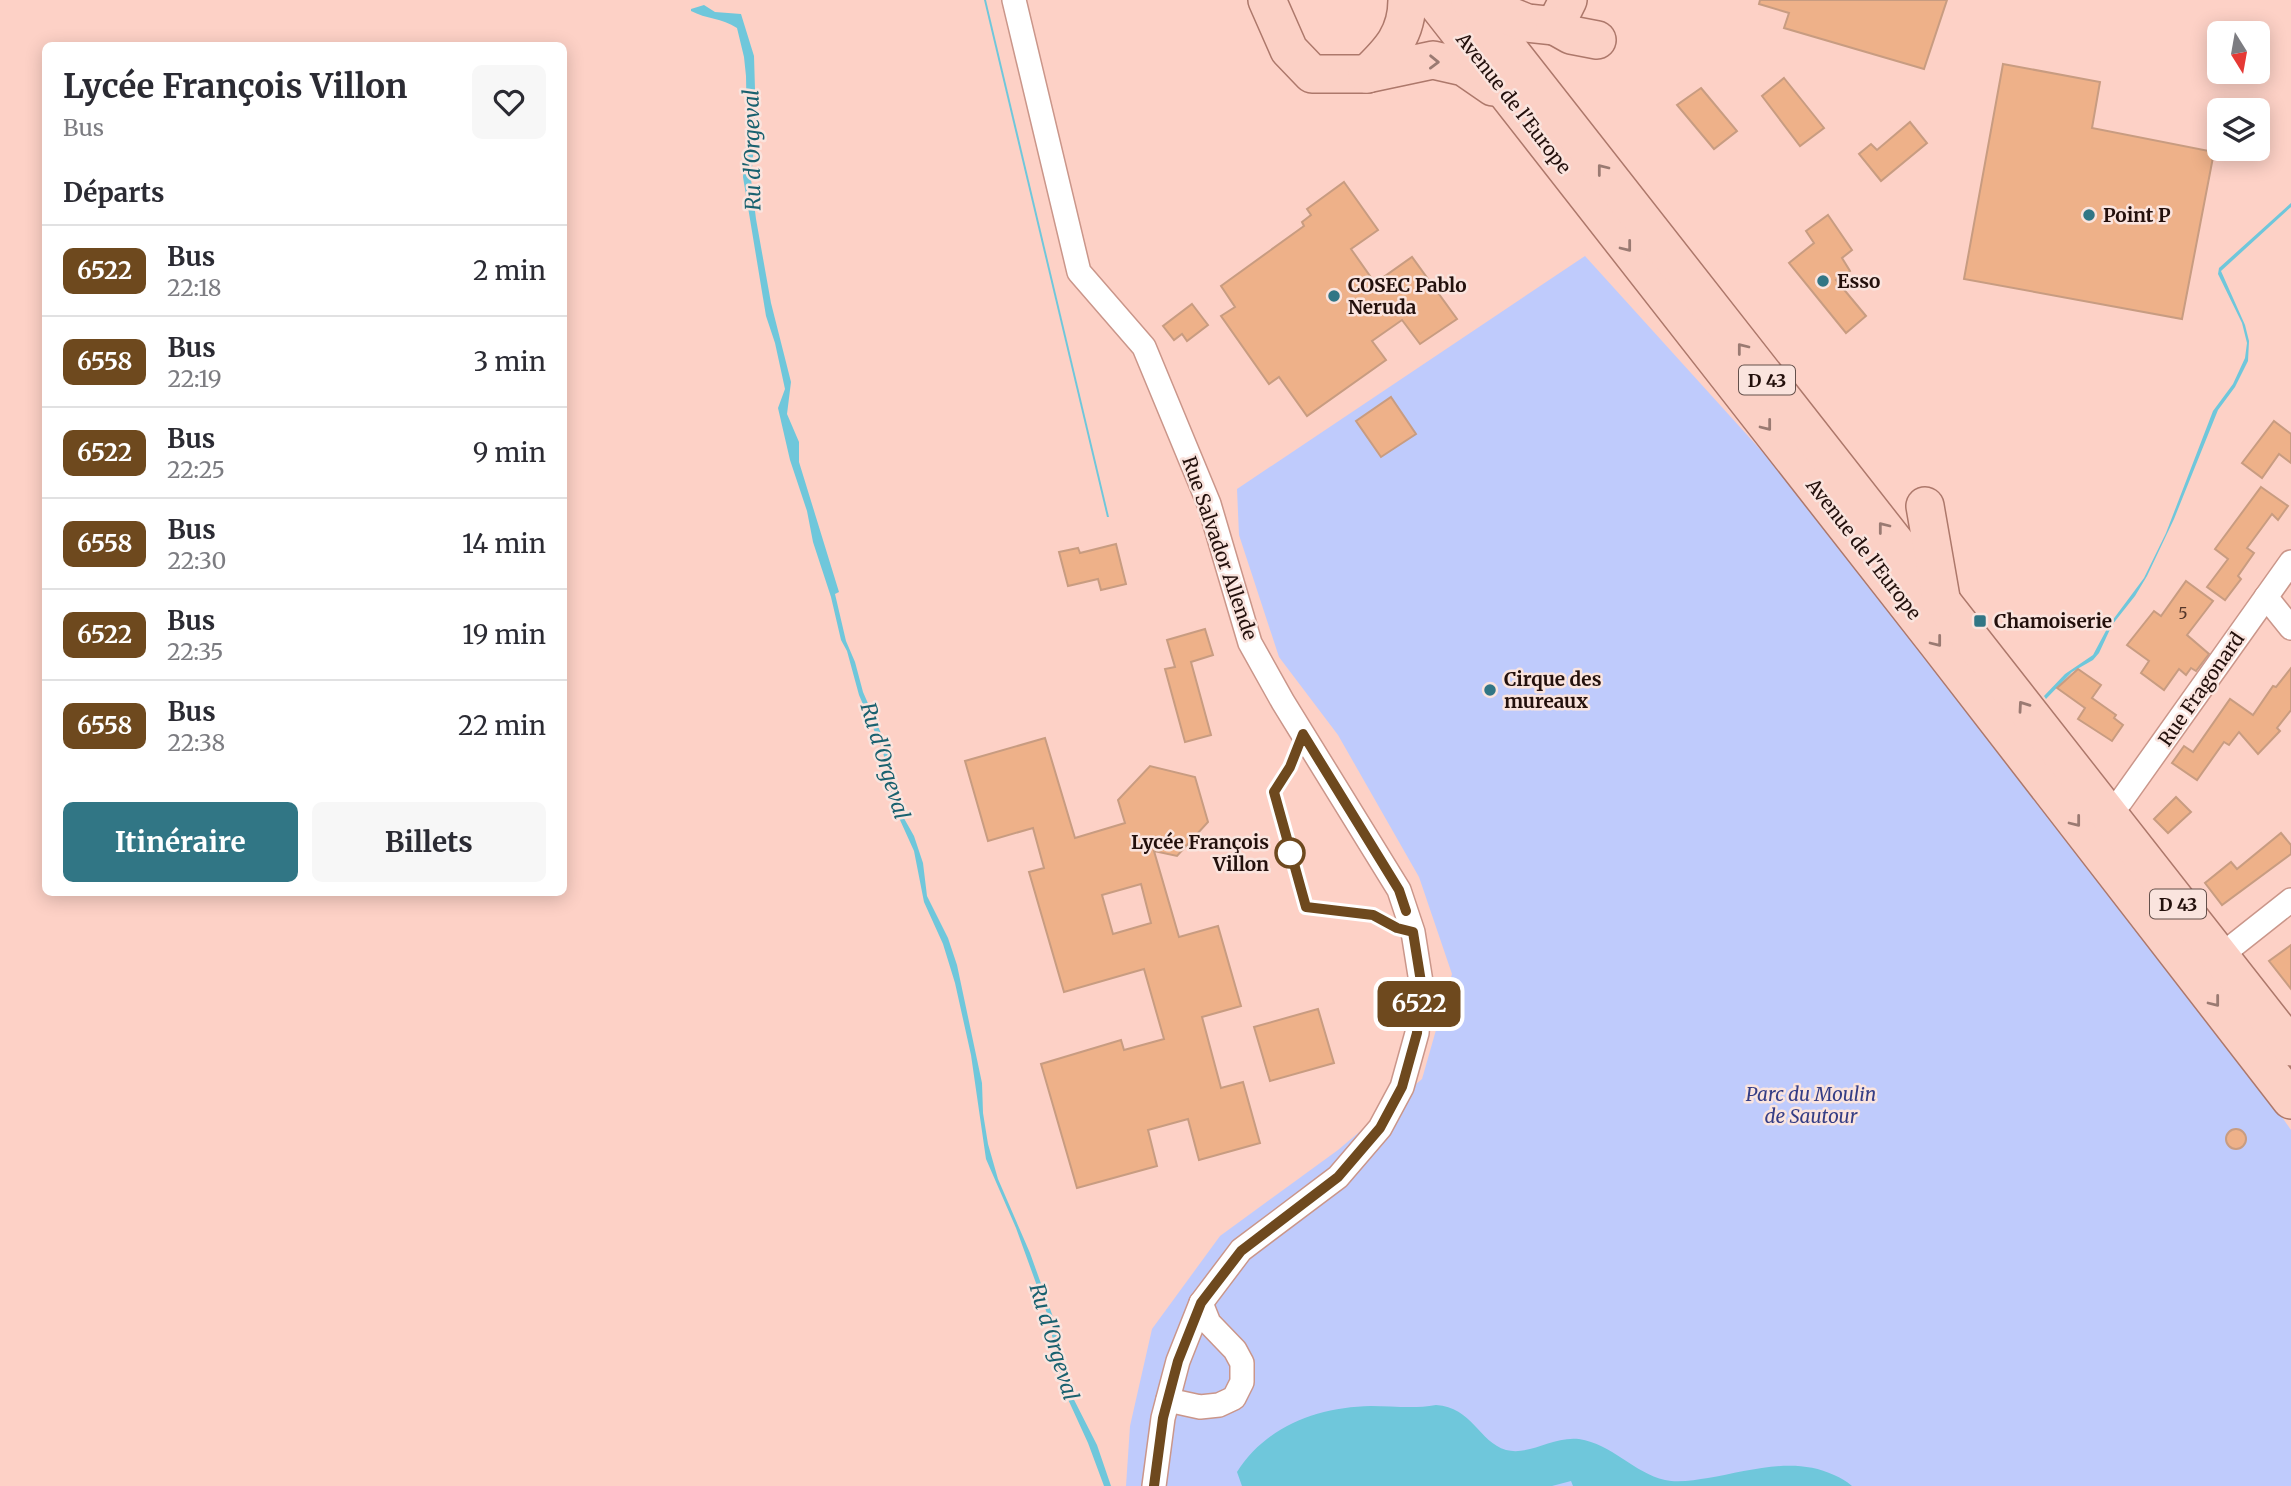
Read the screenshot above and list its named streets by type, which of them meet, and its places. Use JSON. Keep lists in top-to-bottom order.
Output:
{
  "streets": {
    "main road": ["Avenue de l'Europe", "D 43"],
    "street": ["Rue Salvador Allende", "Rue Fragonard"]
  },
  "crossings": [
    ["Avenue de l'Europe", "Rue Fragonard"]
  ],
  "water": ["Ru d'Orgeval"],
  "parks": ["Parc du Moulin de Sautour"],
  "places": {
    "other": [
      "Point P",
      "Esso",
      "COSEC Pablo Neruda",
      "Cirque des mureaux",
      "Lycée François Villon"
    ],
    "transit": ["Chamoiserie"]
  },
  "lines": ["bus line 6522"],
  "house_numbers": ["5"],
  "north": "bottom",
  "page": {
    "on_map": "6522",
    "heading": [
      ["Lycée François Villon", "Bus"],
      "Départs"
    ],
    "list": [
      {
        "mark": "6522",
        "name": "Bus",
        "note": "22:18",
        "value": "2 min"
      },
      {
        "mark": "6558",
        "name": "Bus",
        "note": "22:19",
        "value": "3 min"
      },
      {
        "mark": "6522",
        "name": "Bus",
        "note": "22:25",
        "value": "9 min"
      },
      {
        "mark": "6558",
        "name": "Bus",
        "note": "22:30",
        "value": "14 min"
      },
      {
        "mark": "6522",
        "name": "Bus",
        "note": "22:35",
        "value": "19 min"
      },
      {
        "mark": "6558",
        "name": "Bus",
        "note": "22:38",
        "value": "22 min"
      }
    ],
    "buttons": ["Itinéraire", "Billets"]
  }
}
